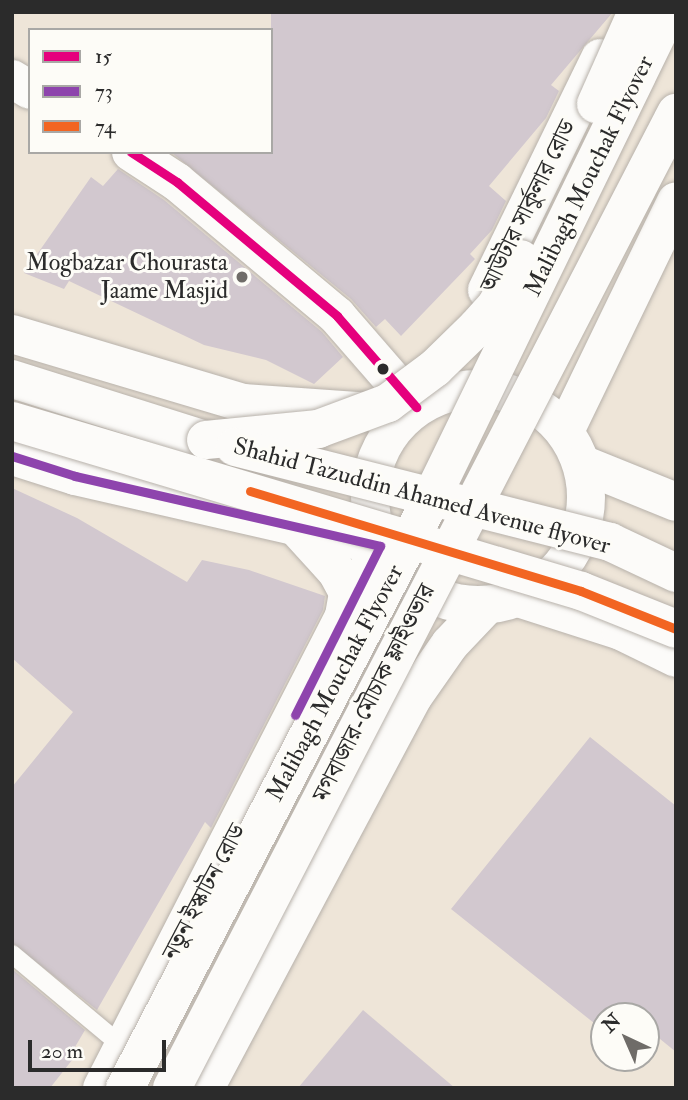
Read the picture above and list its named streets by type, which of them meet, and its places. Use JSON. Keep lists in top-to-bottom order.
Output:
{
  "streets": {
    "main road": [
      "Malibagh Mouchak Flyover",
      "আউটার সার্কুলার রোড",
      "Shahid Tazuddin Ahamed Avenue flyover",
      "মগবাজার-মৌচাক ফ্লাইওভার",
      "নতুন ইস্কাটন রোড"
    ]
  },
  "crossings": [
    ["আউটার সার্কুলার রোড", "নতুন ইস্কাটন রোড"]
  ],
  "places": ["Mogbazar Chourasta Jaame Masjid"],
  "lines": ["transit line 15", "transit line 73", "transit line 74"],
  "legend": ["15", "73", "74"],
  "scale_bar": "20 m",
  "north": "top left"
}
